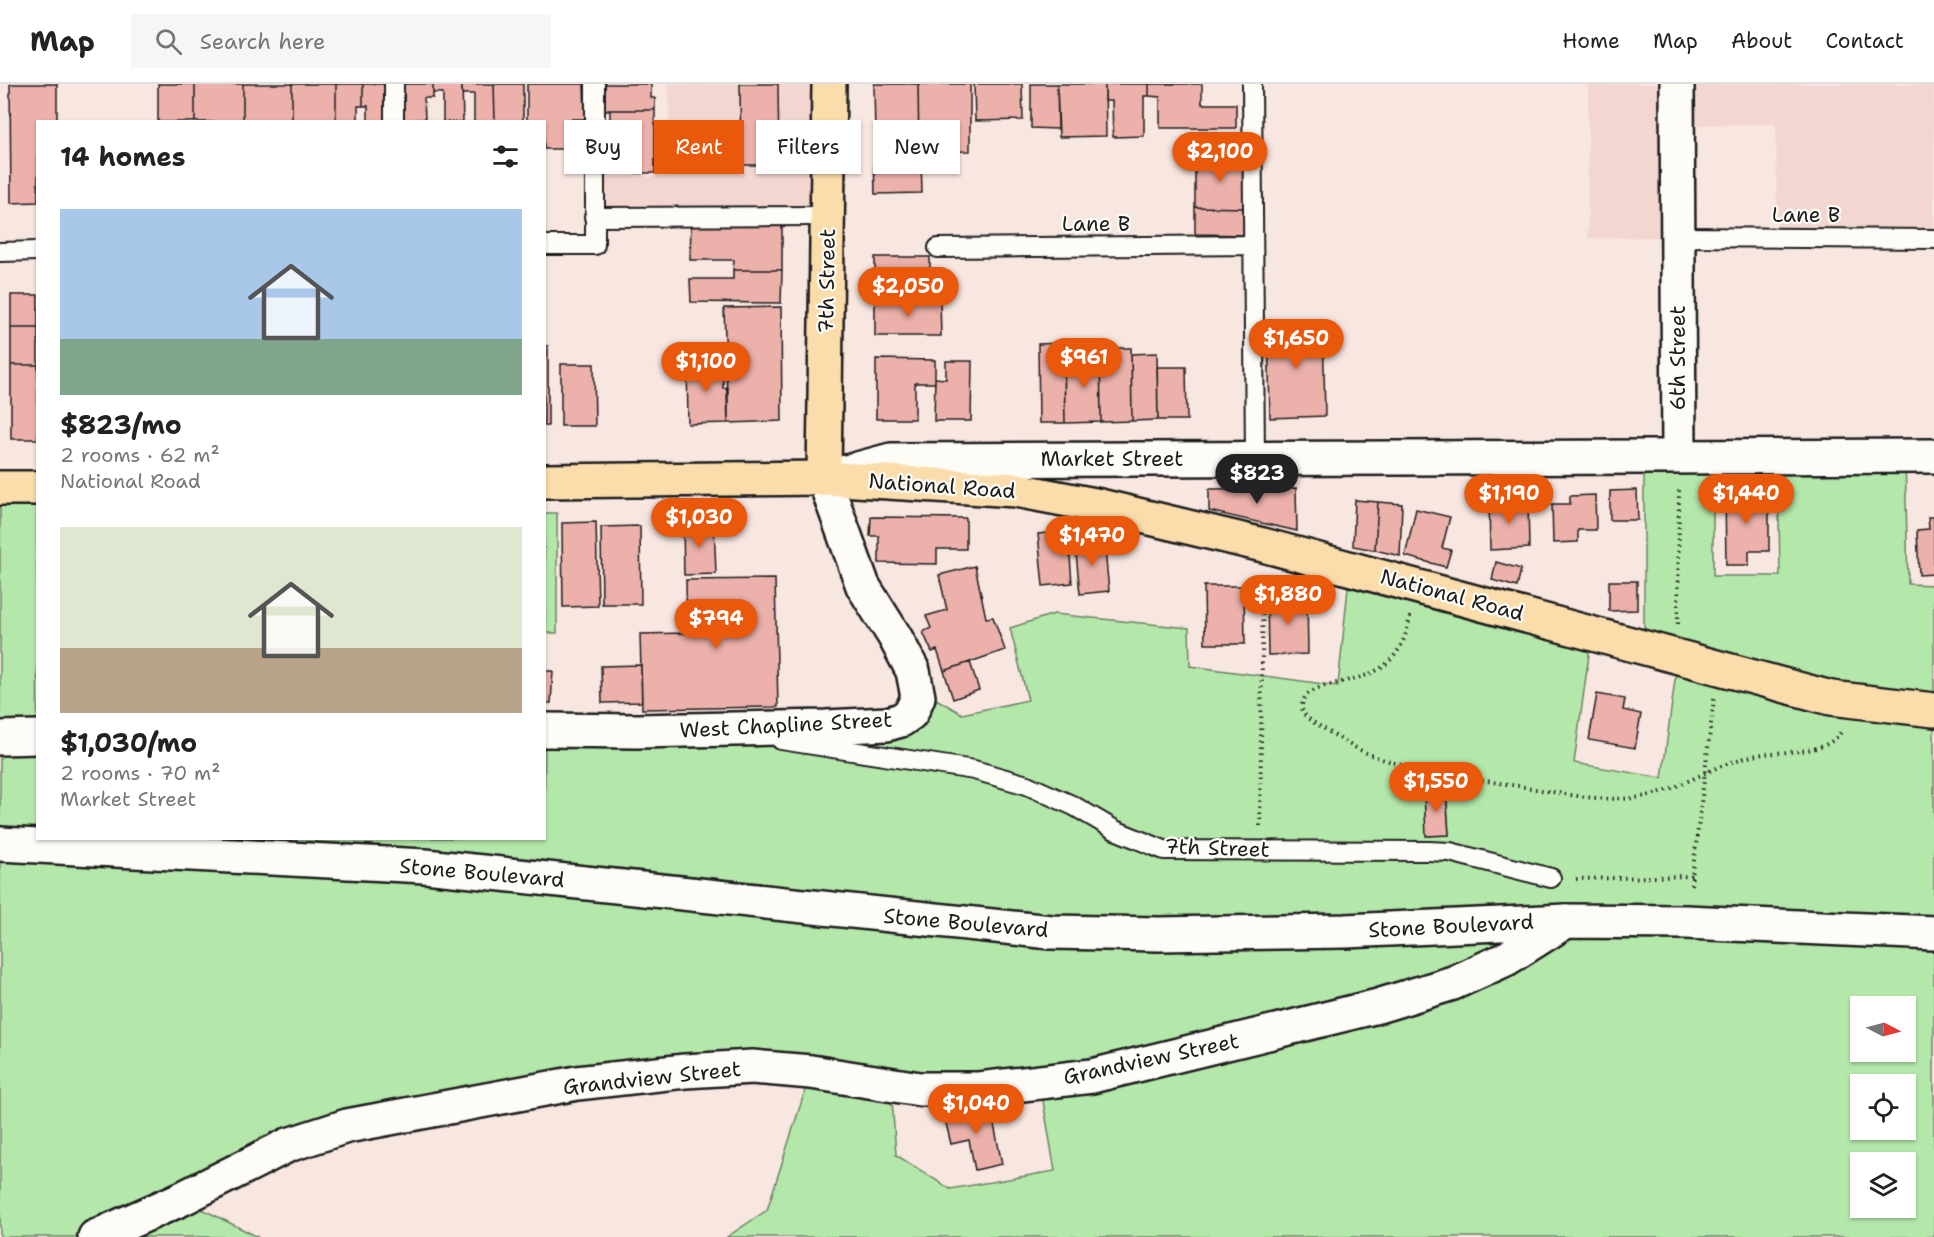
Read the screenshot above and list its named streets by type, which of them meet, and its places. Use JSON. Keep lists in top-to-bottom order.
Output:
{
  "streets": {
    "main road": ["7th Street", "Market Street", "National Road"],
    "street": [
      "6th Street",
      "West Chapline Street",
      "Stone Boulevard",
      "Grandview Street"
    ],
    "lane": ["Lane B"]
  },
  "crossings": [
    ["Lane B", "6th Street"],
    ["7th Street", "Market Street"],
    ["7th Street", "National Road"],
    ["7th Street", "West Chapline Street"],
    ["6th Street", "Market Street"],
    ["Market Street", "National Road"],
    ["Market Street", "West Chapline Street"],
    ["National Road", "West Chapline Street"],
    ["Stone Boulevard", "Grandview Street"]
  ],
  "north": "right",
  "page": {
    "header": "Map",
    "search": "Search here",
    "nav": [
      "Home",
      "Map",
      "About",
      "Contact"
    ],
    "chip": [
      "Buy",
      "Rent",
      "Filters",
      "New"
    ],
    "heading": "14 homes",
    "price": [
      "$2,100",
      "$2,050",
      "$1,650",
      "$961",
      "$1,100",
      "$823",
      "$1,190",
      "$1,440",
      "$1,030",
      "$1,470",
      "$1,880",
      "$794",
      "$1,550",
      "$1,040"
    ],
    "list": [
      {
        "name": "$823/mo",
        "note": "2 rooms · 62 m² · National Road"
      },
      {
        "name": "$1,030/mo",
        "note": "2 rooms · 70 m² · Market Street"
      }
    ]
  }
}
